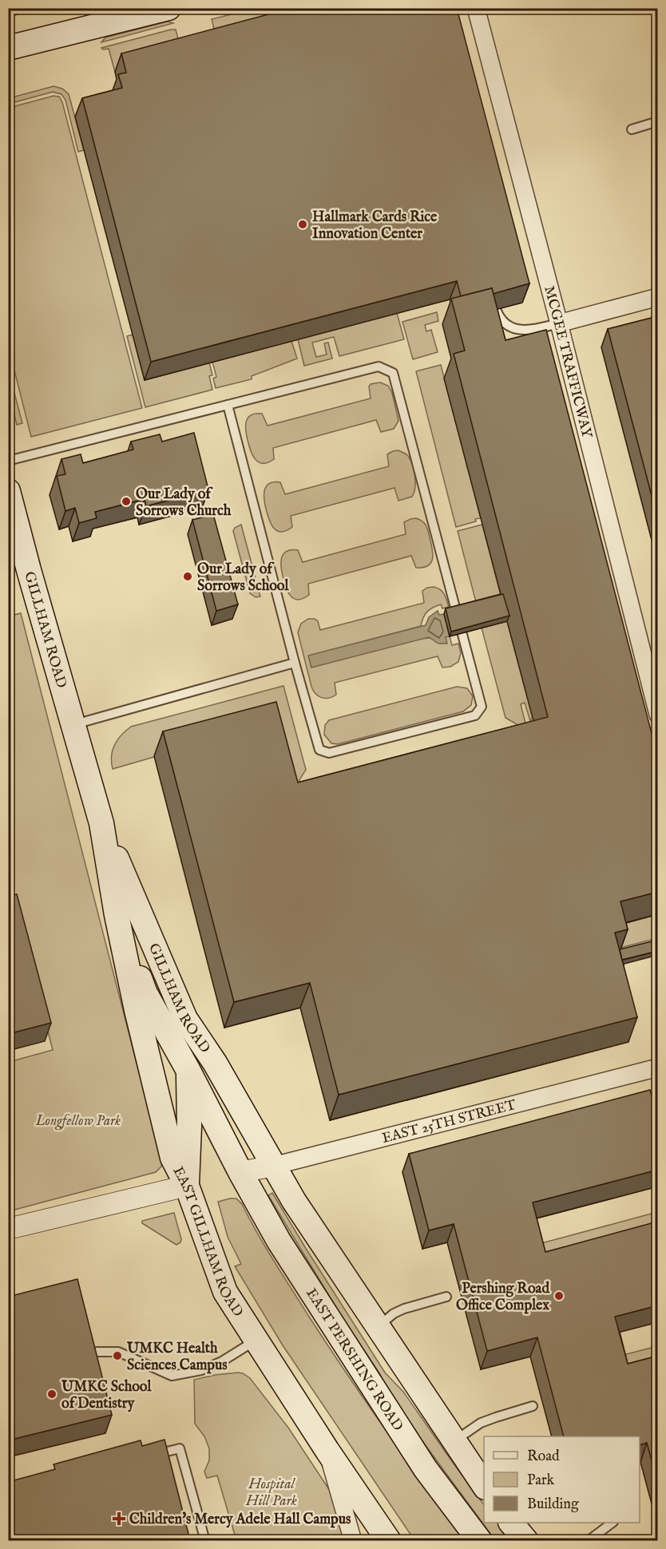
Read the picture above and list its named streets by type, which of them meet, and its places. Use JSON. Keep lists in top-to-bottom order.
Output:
{
  "streets": {
    "main road": ["GILLHAM ROAD", "EAST GILLHAM ROAD", "EAST PERSHING ROAD"],
    "street": ["MCGEE TRAFFICWAY", "EAST 25TH STREET"]
  },
  "crossings": [
    ["GILLHAM ROAD", "EAST 25TH STREET"],
    ["GILLHAM ROAD", "EAST GILLHAM ROAD"],
    ["GILLHAM ROAD", "EAST PERSHING ROAD"],
    ["EAST 25TH STREET", "EAST PERSHING ROAD"]
  ],
  "parks": ["Longfellow Park", "Hospital Hill Park"],
  "places": {
    "other": [
      "Hallmark Cards Rice Innovation Center",
      "Our Lady of Sorrows Church",
      "Our Lady of Sorrows School",
      "Pershing Road Office Complex",
      "UMKC Health Sciences Campus",
      "UMKC School of Dentistry"
    ],
    "health": ["Children's Mercy Adele Hall Campus"]
  },
  "legend": ["Road", "Park", "Building"]
}
